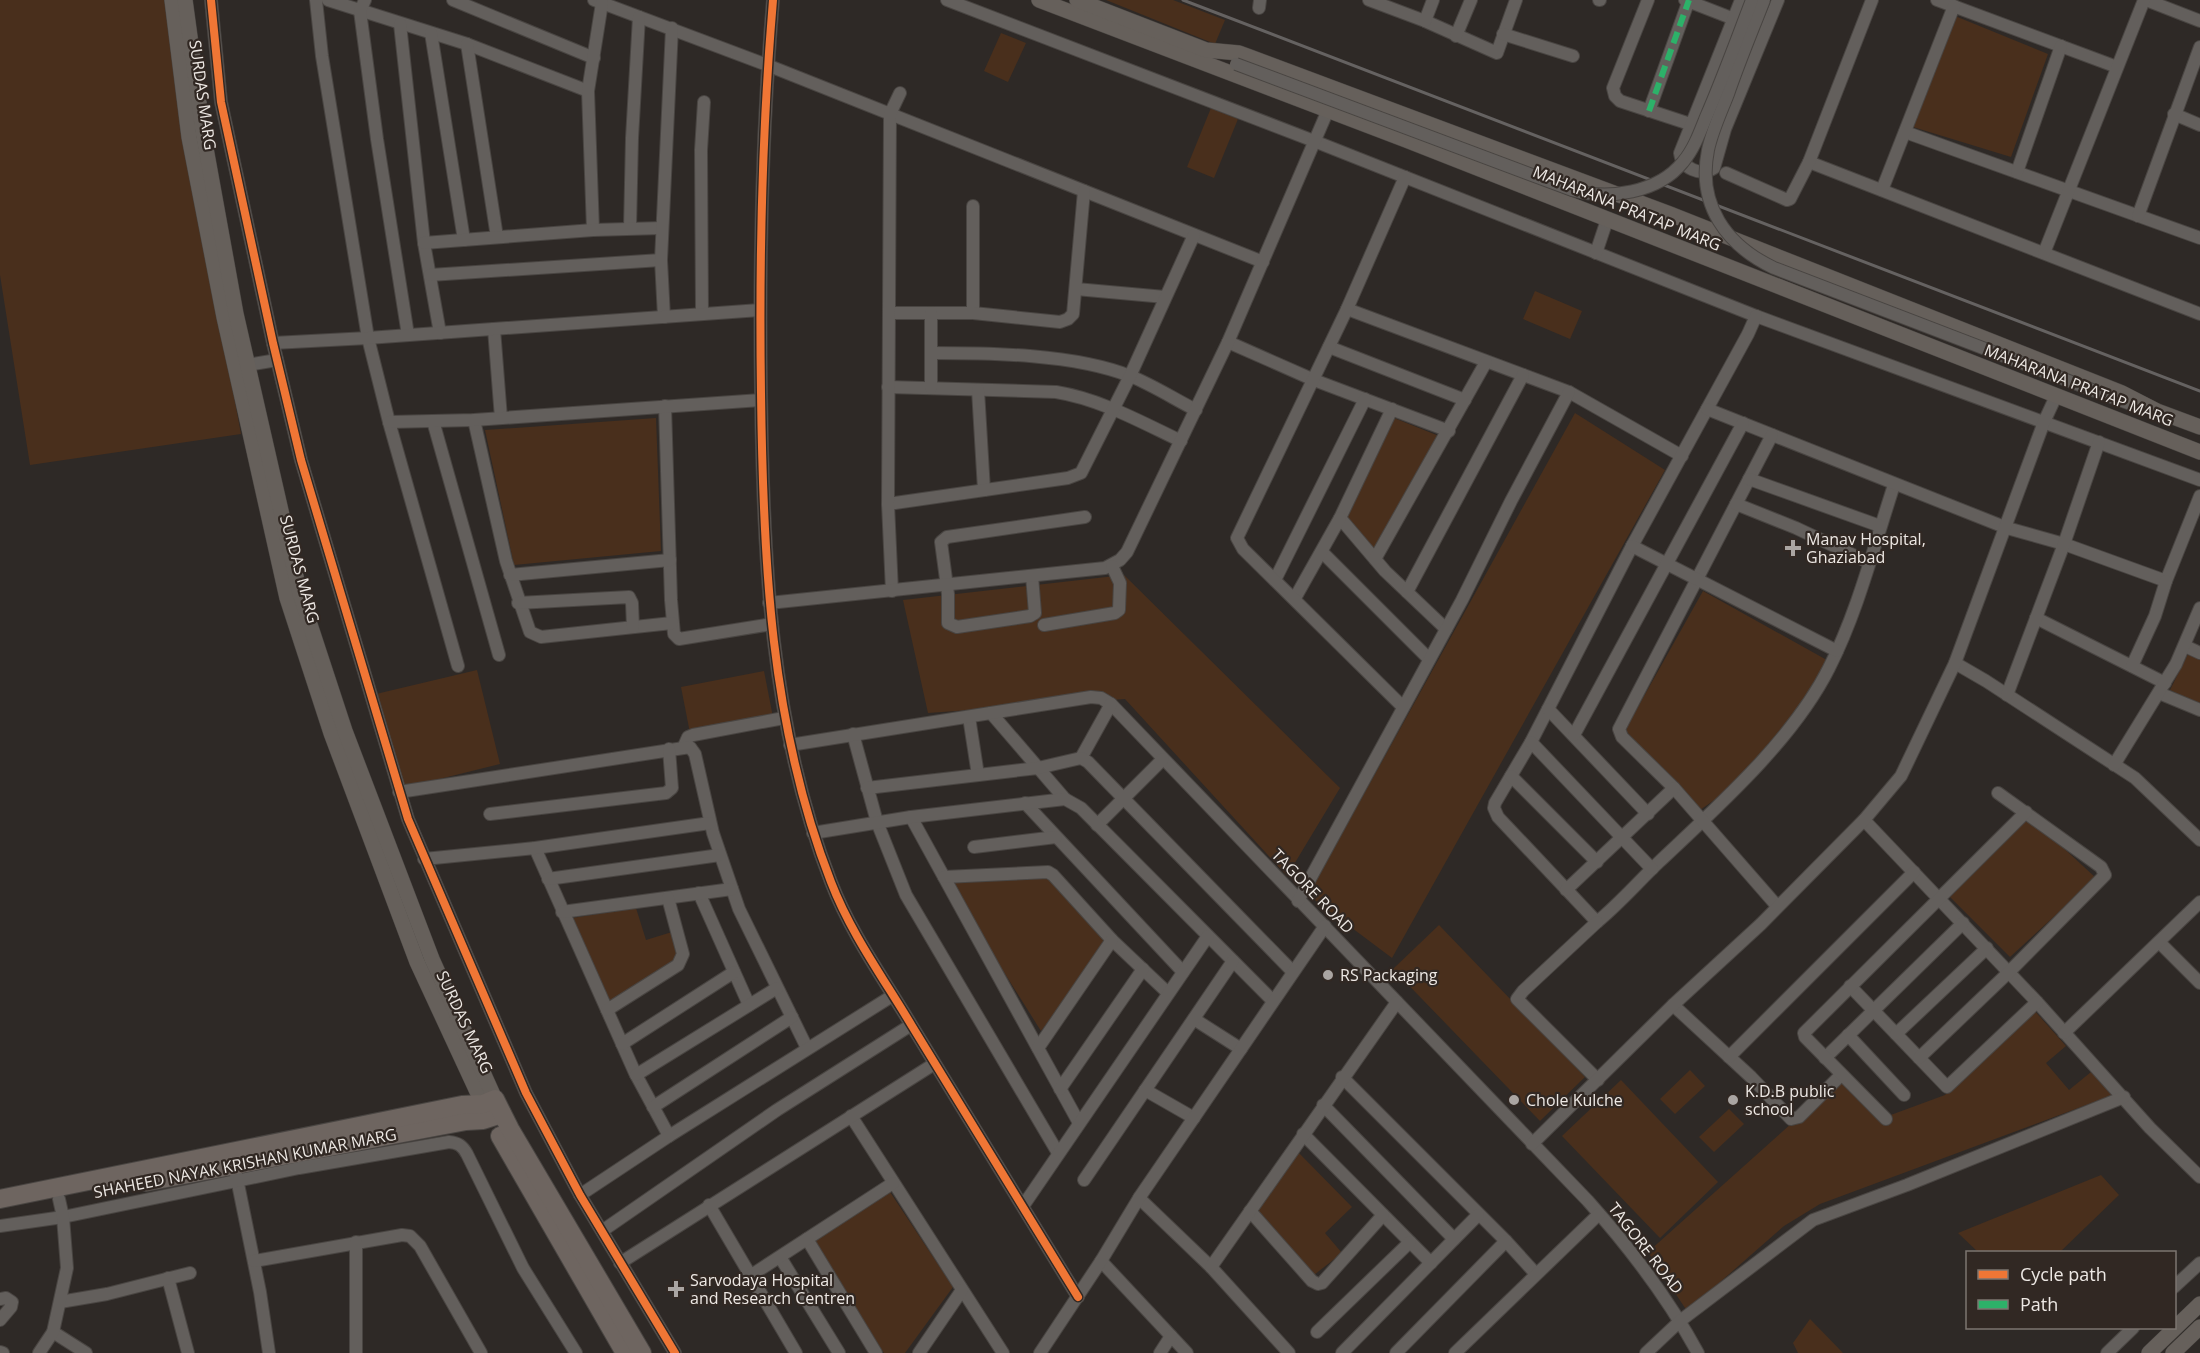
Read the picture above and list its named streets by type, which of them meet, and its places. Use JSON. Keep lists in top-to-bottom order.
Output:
{
  "streets": {
    "highway": ["SHAHEED NAYAK KRISHAN KUMAR MARG"],
    "main road": ["SURDAS MARG", "MAHARANA PRATAP MARG"],
    "street": ["TAGORE ROAD"]
  },
  "crossings": [
    ["SURDAS MARG", "SHAHEED NAYAK KRISHAN KUMAR MARG"]
  ],
  "places": {
    "health": ["Manav Hospital, Ghaziabad", "Sarvodaya Hospital and Research Centren"],
    "other": ["RS Packaging", "Chole Kulche", "K.D.B public school"]
  },
  "legend": ["Cycle path", "Path"]
}
